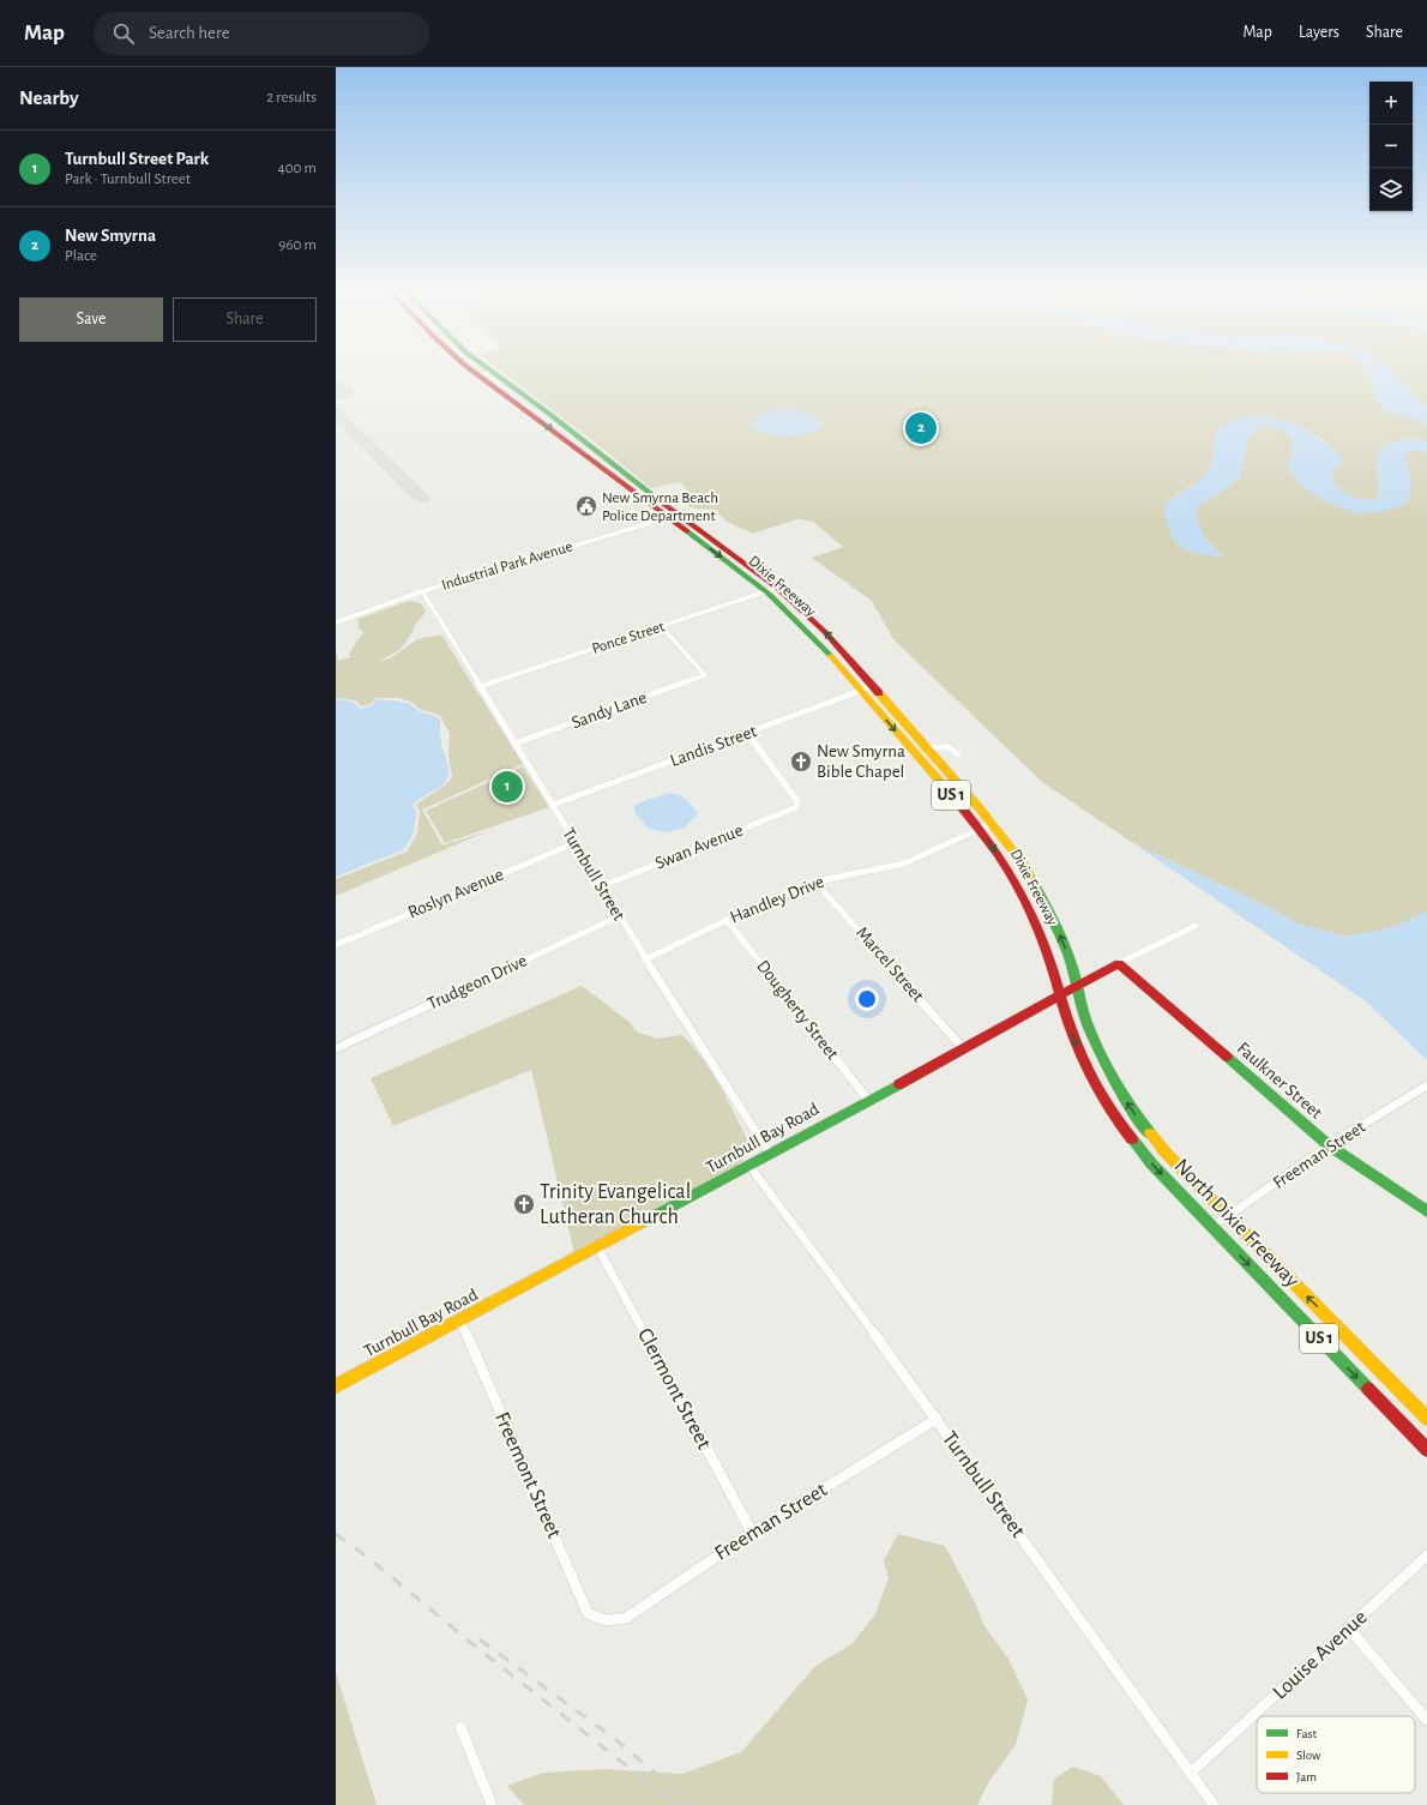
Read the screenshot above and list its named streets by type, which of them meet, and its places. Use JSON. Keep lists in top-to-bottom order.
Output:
{
  "streets": {
    "main road": [
      "Dixie Freeway",
      "US 1",
      "Faulkner Street",
      "Turnbull Bay Road",
      "North Dixie Freeway"
    ],
    "street": [
      "Industrial Park Avenue",
      "Ponce Street",
      "Sandy Lane",
      "Landis Street",
      "Swan Avenue",
      "Turnbull Street",
      "Roslyn Avenue",
      "Handley Drive",
      "Marcel Street",
      "Trudgeon Drive",
      "Dougherty Street",
      "Freeman Street",
      "Clermont Street",
      "Freemont Street",
      "Louise Avenue"
    ]
  },
  "crossings": [
    ["Industrial Park Avenue", "Dixie Freeway"],
    ["Industrial Park Avenue", "Turnbull Street"],
    ["Dixie Freeway", "Ponce Street"],
    ["Dixie Freeway", "Landis Street"],
    ["Dixie Freeway", "Handley Drive"],
    ["Dixie Freeway", "Turnbull Bay Road"],
    ["Dixie Freeway", "North Dixie Freeway"],
    ["Ponce Street", "Sandy Lane"],
    ["Ponce Street", "Turnbull Street"],
    ["Sandy Lane", "Turnbull Street"],
    ["Landis Street", "Swan Avenue"],
    ["Landis Street", "Turnbull Street"],
    ["Swan Avenue", "Turnbull Street"],
    ["Turnbull Street", "Roslyn Avenue"],
    ["Turnbull Street", "Handley Drive"],
    ["Turnbull Street", "Trudgeon Drive"],
    ["Turnbull Street", "Turnbull Bay Road"],
    ["Turnbull Street", "Freeman Street"],
    ["Turnbull Street", "Louise Avenue"],
    ["Handley Drive", "Marcel Street"],
    ["Handley Drive", "Dougherty Street"],
    ["Marcel Street", "Turnbull Bay Road"],
    ["Dougherty Street", "Turnbull Bay Road"],
    ["Faulkner Street", "Turnbull Bay Road"],
    ["Faulkner Street", "Freeman Street"],
    ["Turnbull Bay Road", "North Dixie Freeway"],
    ["Turnbull Bay Road", "Clermont Street"],
    ["Turnbull Bay Road", "Freemont Street"],
    ["Freeman Street", "North Dixie Freeway"],
    ["Freeman Street", "Clermont Street"],
    ["Freeman Street", "Freemont Street"]
  ],
  "places": {
    "public building": ["New Smyrna Beach Police Department"],
    "church": ["New Smyrna Bible Chapel", "Trinity Evangelical Lutheran Church"]
  },
  "legend": ["Fast", "Slow", "Jam"],
  "page": {
    "header": "Map",
    "search": "Search here",
    "nav": ["Map", "Layers", "Share"],
    "heading": ["Nearby", "2 results"],
    "map_buttons": ["+", "−"],
    "list": [
      {
        "mark": "1",
        "name": "Turnbull Street Park",
        "note": "Park · Turnbull Street",
        "value": "400 m"
      },
      {
        "mark": "2",
        "name": "New Smyrna",
        "note": "Place",
        "value": "960 m"
      }
    ],
    "buttons": ["Save", "Share"],
    "pins": ["2", "1"]
  }
}
